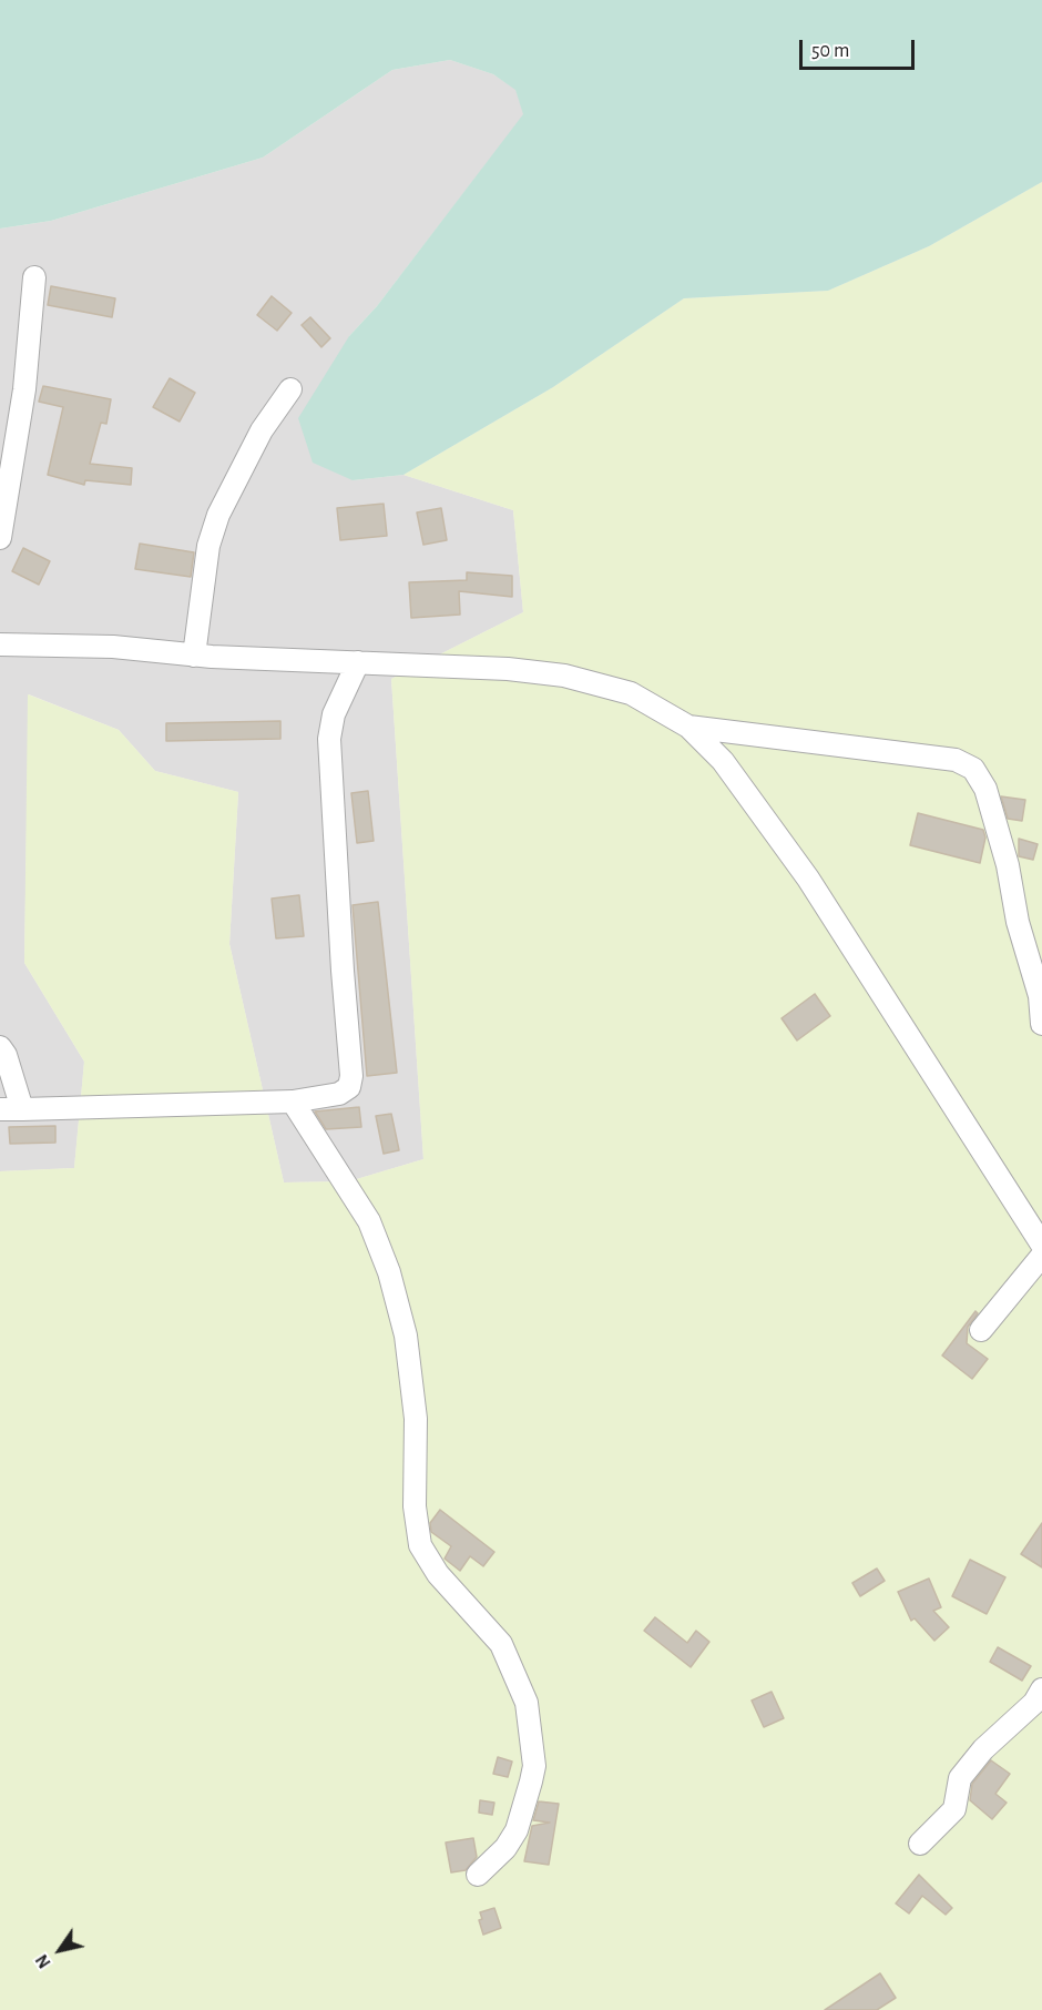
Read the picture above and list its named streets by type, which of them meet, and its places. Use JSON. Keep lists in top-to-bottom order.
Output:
{
  "scale_bar": "50 m",
  "north": "bottom left"
}
